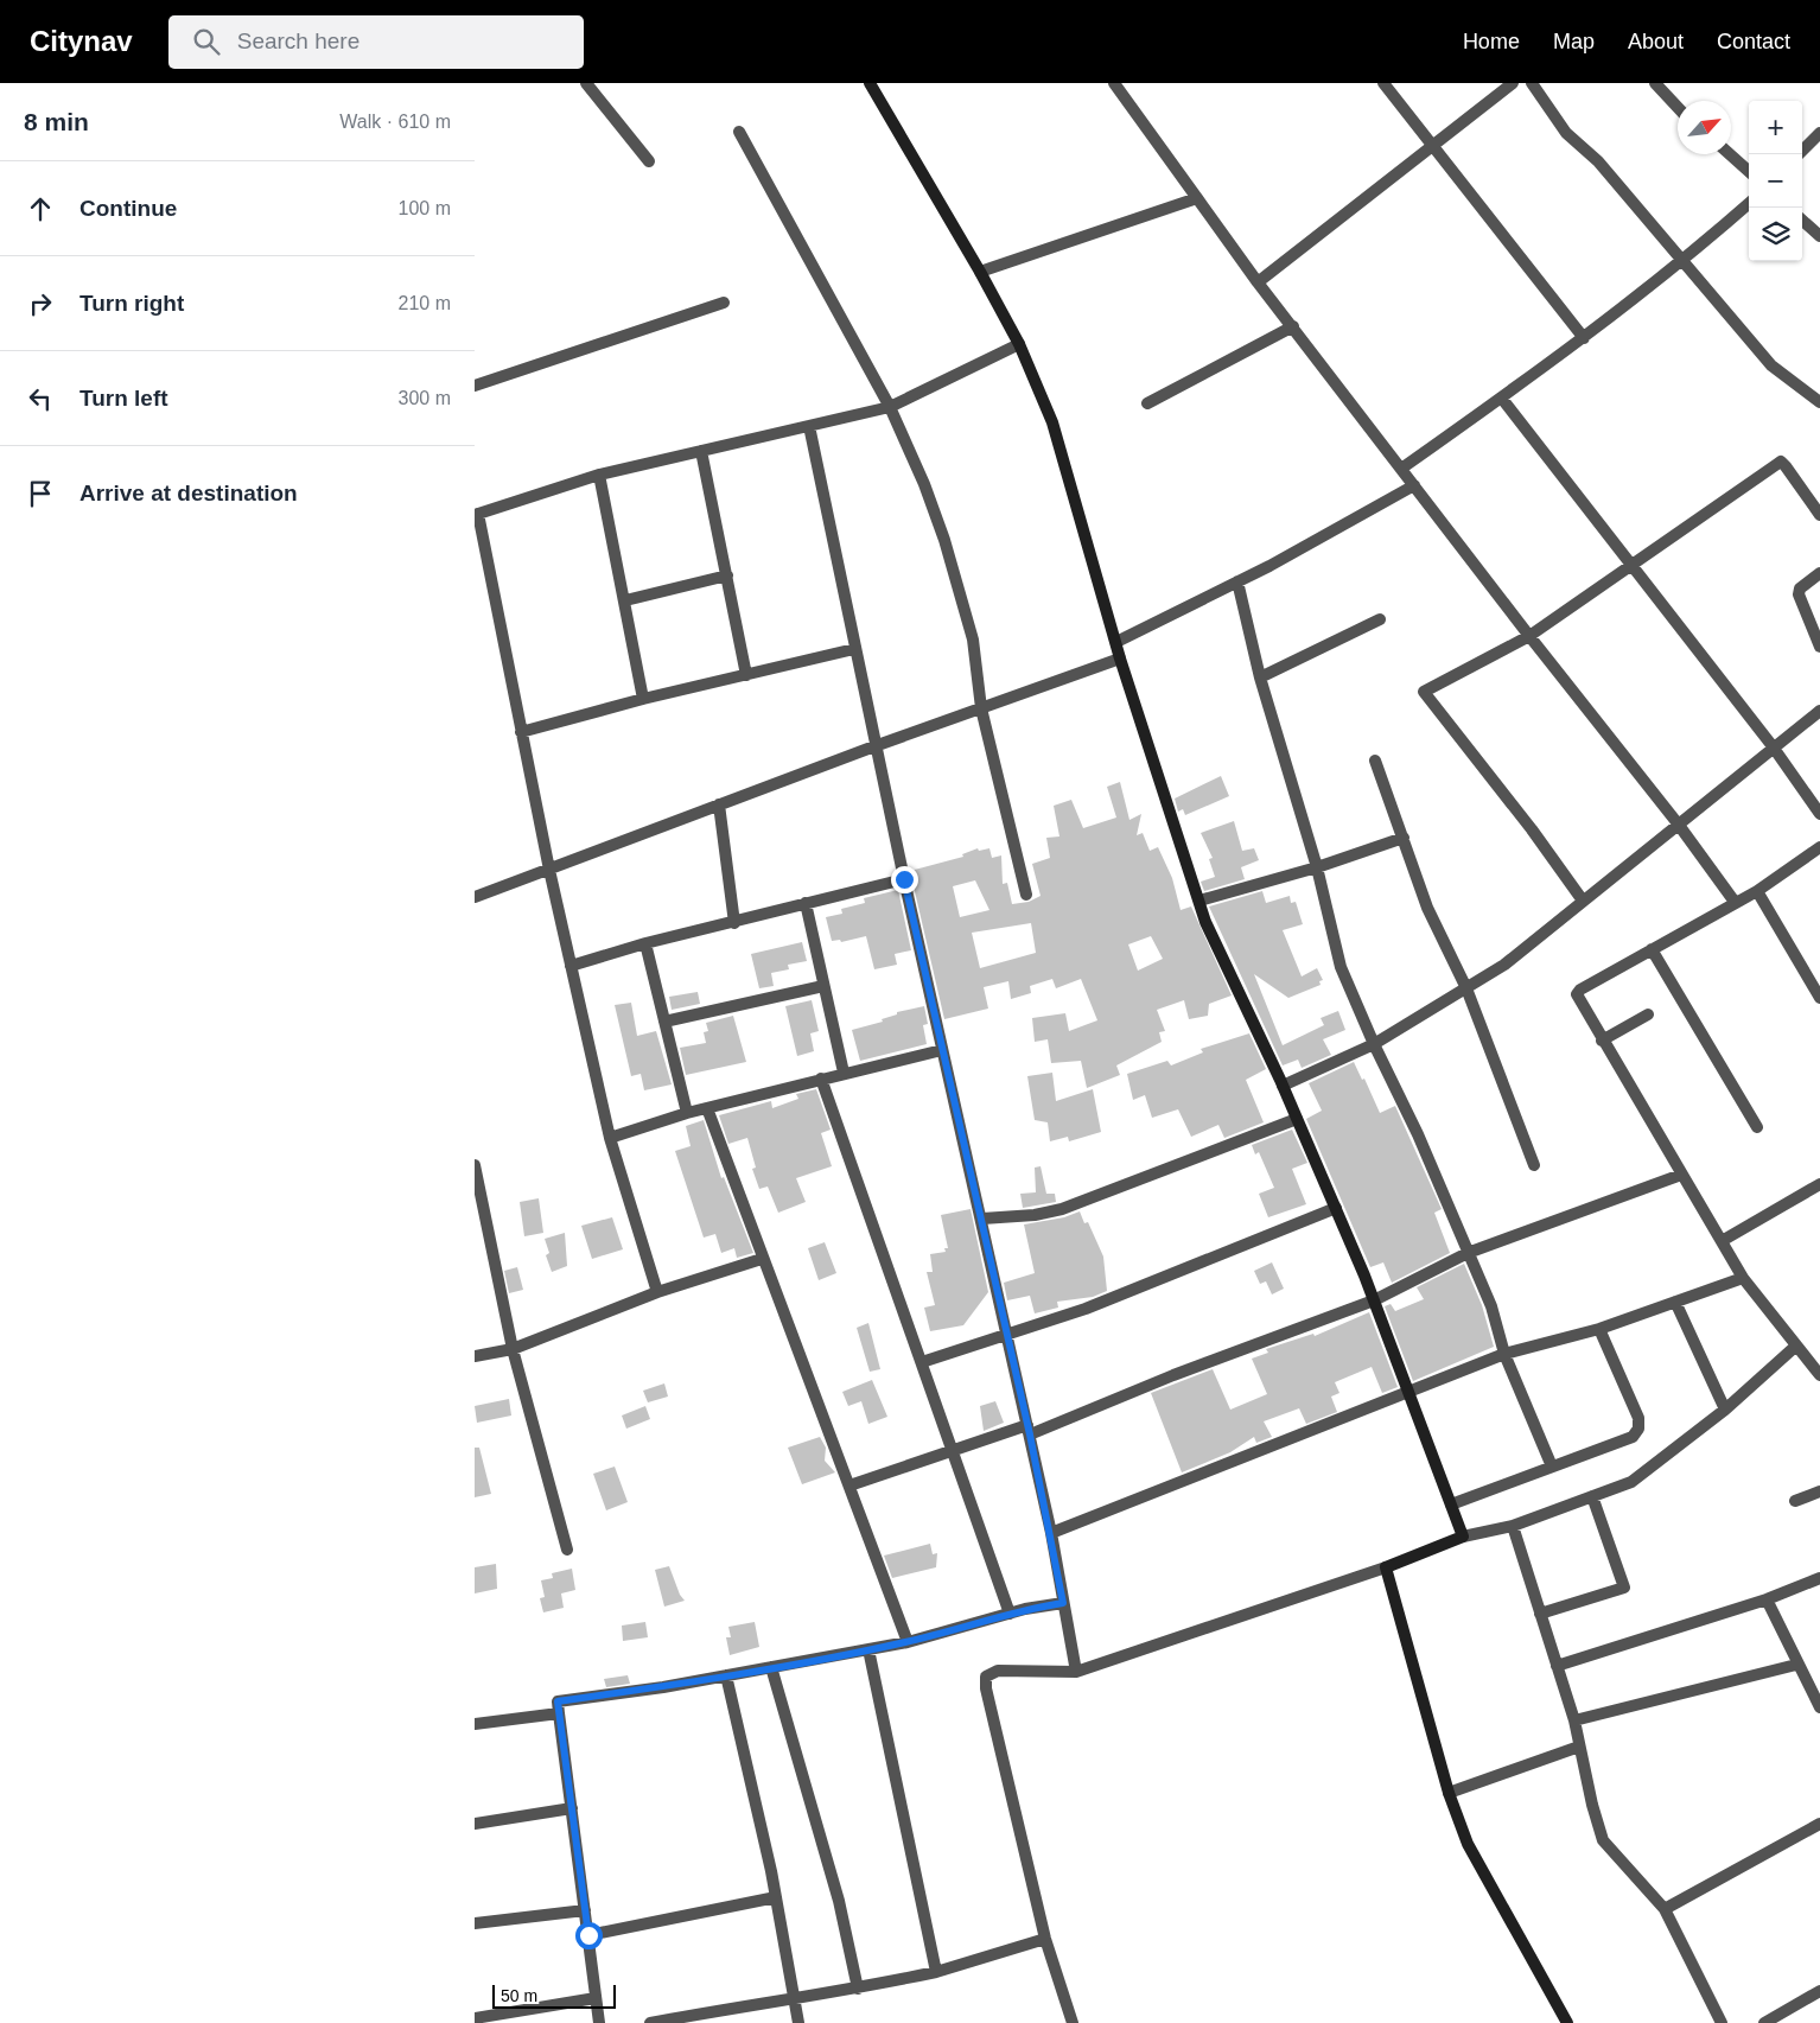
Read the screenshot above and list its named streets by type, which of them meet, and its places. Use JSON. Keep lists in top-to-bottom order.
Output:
{
  "scale_bar": "50 m",
  "north": "top right",
  "page": {
    "header": "Citynav",
    "search": "Search here",
    "nav": [
      "Home",
      "Map",
      "About",
      "Contact"
    ],
    "heading": ["8 min", "Walk · 610 m"],
    "map_buttons": ["+", "−"],
    "list": [
      ["Continue", "100 m"],
      ["Turn right", "210 m"],
      ["Turn left", "300 m"],
      "Arrive at destination"
    ],
    "scale": "50 m"
  }
}
